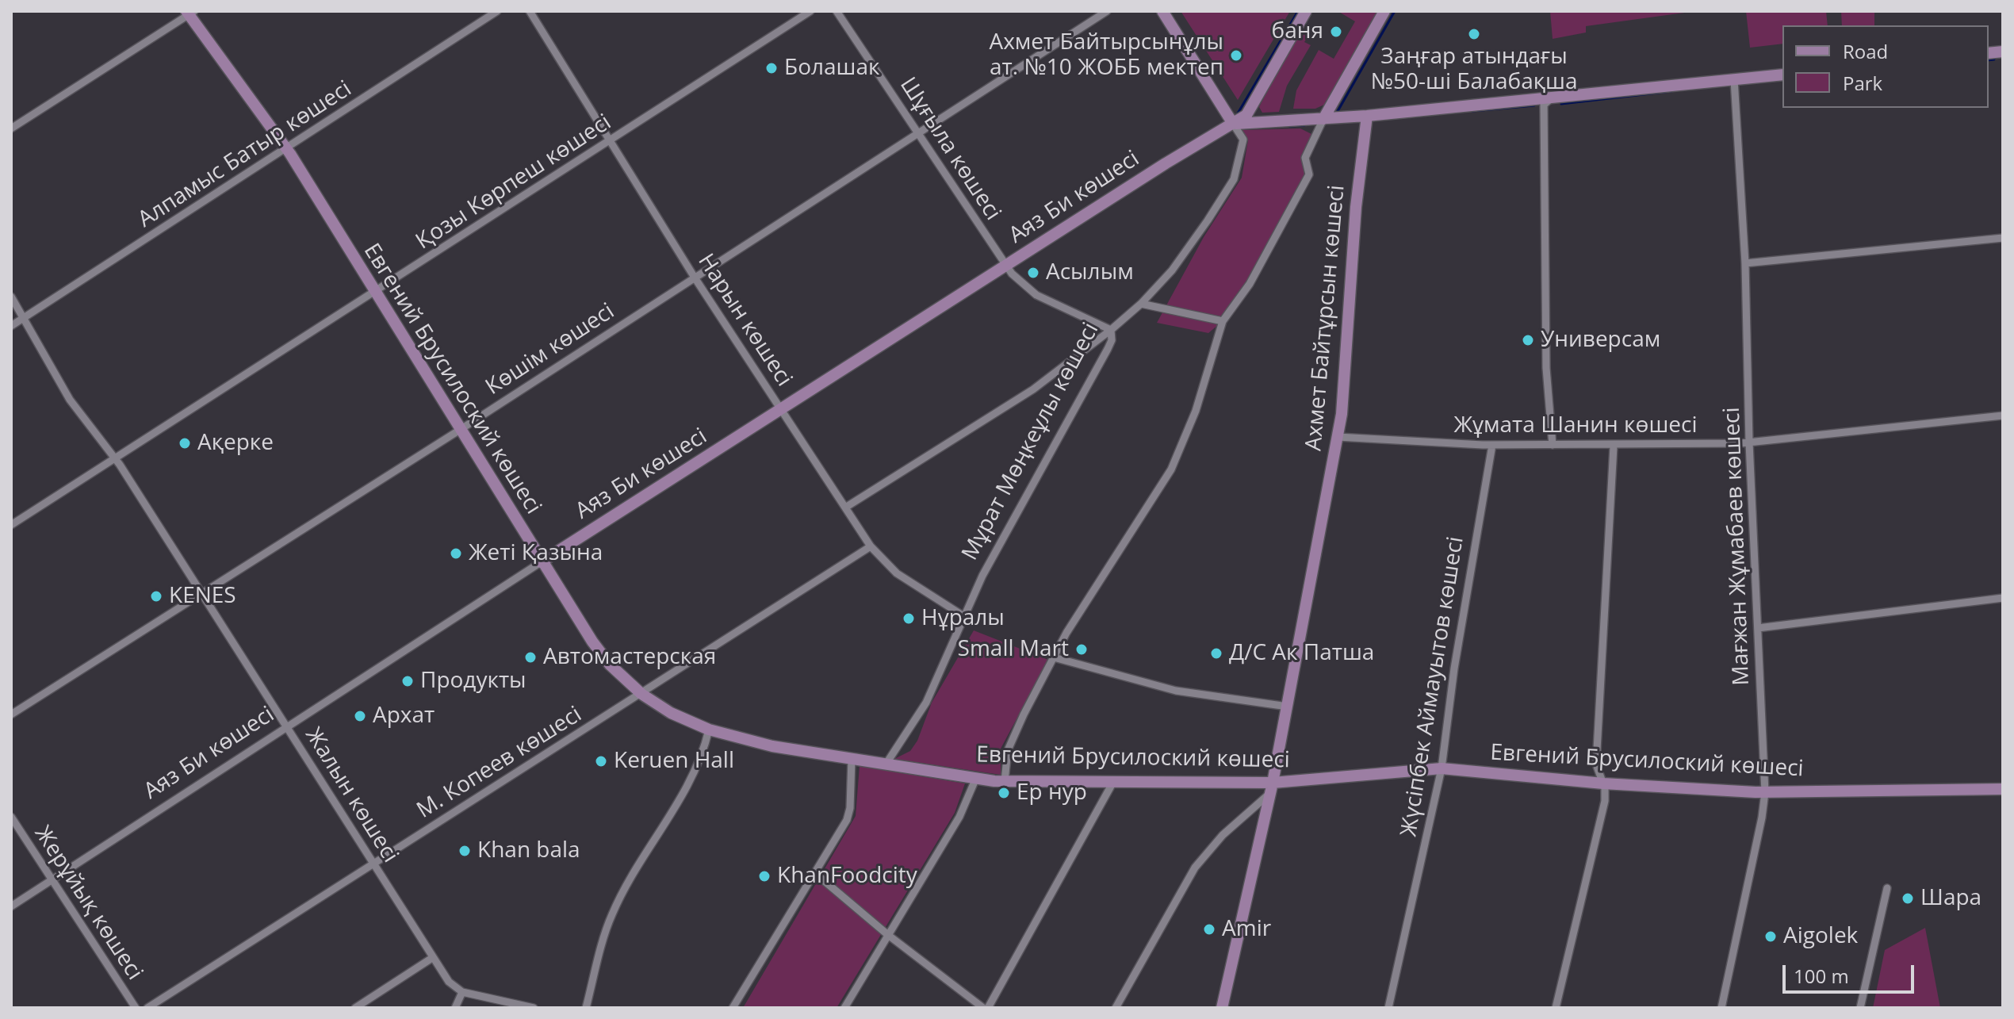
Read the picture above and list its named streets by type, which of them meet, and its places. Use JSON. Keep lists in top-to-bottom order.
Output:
{
  "streets": {
    "main road": ["Аяз Би көшесі", "Ахмет Байтұрсын көшесі", "Евгений Брусилоский көшесі"],
    "street": [
      "Шұғыла көшесі",
      "Алпамыс Батыр көшесі",
      "Қозы Көрпеш көшесі",
      "Нарын көшесі",
      "Көшім көшесі",
      "Жұмата Шанин көшесі",
      "Мұрат Мөңкеұлы көшесі",
      "Мағжан Жұмабаев көшесі",
      "Жүсіпбек Аймауытов көшесі",
      "М. Копеев көшесі",
      "Жалын көшесі",
      "Жерұйық көшесі"
    ]
  },
  "crossings": [
    ["Шұғыла көшесі", "Аяз Би көшесі"],
    ["Шұғыла көшесі", "Көшім көшесі"],
    ["Шұғыла көшесі", "Мұрат Мөңкеұлы көшесі"],
    ["Алпамыс Батыр көшесі", "Евгений Брусилоский көшесі"],
    ["Алпамыс Батыр көшесі", "Жалын көшесі"],
    ["Қозы Көрпеш көшесі", "Нарын көшесі"],
    ["Қозы Көрпеш көшесі", "Евгений Брусилоский көшесі"],
    ["Қозы Көрпеш көшесі", "Жалын көшесі"],
    ["Аяз Би көшесі", "Нарын көшесі"],
    ["Аяз Би көшесі", "Евгений Брусилоский көшесі"],
    ["Аяз Би көшесі", "Мұрат Мөңкеұлы көшесі"],
    ["Аяз Би көшесі", "Жалын көшесі"],
    ["Аяз Би көшесі", "Жерұйық көшесі"],
    ["Ахмет Байтұрсын көшесі", "Евгений Брусилоский көшесі"],
    ["Ахмет Байтұрсын көшесі", "Жұмата Шанин көшесі"],
    ["Нарын көшесі", "Көшім көшесі"],
    ["Нарын көшесі", "Мұрат Мөңкеұлы көшесі"],
    ["Нарын көшесі", "М. Копеев көшесі"],
    ["Көшім көшесі", "Евгений Брусилоский көшесі"],
    ["Көшім көшесі", "Жалын көшесі"],
    ["Евгений Брусилоский көшесі", "Мұрат Мөңкеұлы көшесі"],
    ["Евгений Брусилоский көшесі", "Мағжан Жұмабаев көшесі"],
    ["Евгений Брусилоский көшесі", "Жүсіпбек Аймауытов көшесі"],
    ["Евгений Брусилоский көшесі", "М. Копеев көшесі"],
    ["Жұмата Шанин көшесі", "Мағжан Жұмабаев көшесі"],
    ["Жұмата Шанин көшесі", "Жүсіпбек Аймауытов көшесі"],
    ["М. Копеев көшесі", "Жалын көшесі"]
  ],
  "places": [
    "баня",
    "Заңғар атындағы №50-ші Балабақша",
    "Ахмет Байтырсынұлы ат. №10 ЖОББ мектеп",
    "Болашак",
    "Асылым",
    "Универсам",
    "Ақерке",
    "Жеті Қазына",
    "KENES",
    "Нұралы",
    "Small Mart",
    "Д/С Ак Патша",
    "Автомастерская",
    "Продукты",
    "Архат",
    "Keruen Hall",
    "Ер нур",
    "Khan bala",
    "KhanFoodcity",
    "Шара",
    "Amir",
    "Aigolek"
  ],
  "legend": ["Road", "Park"],
  "scale_bar": "100 m"
}
